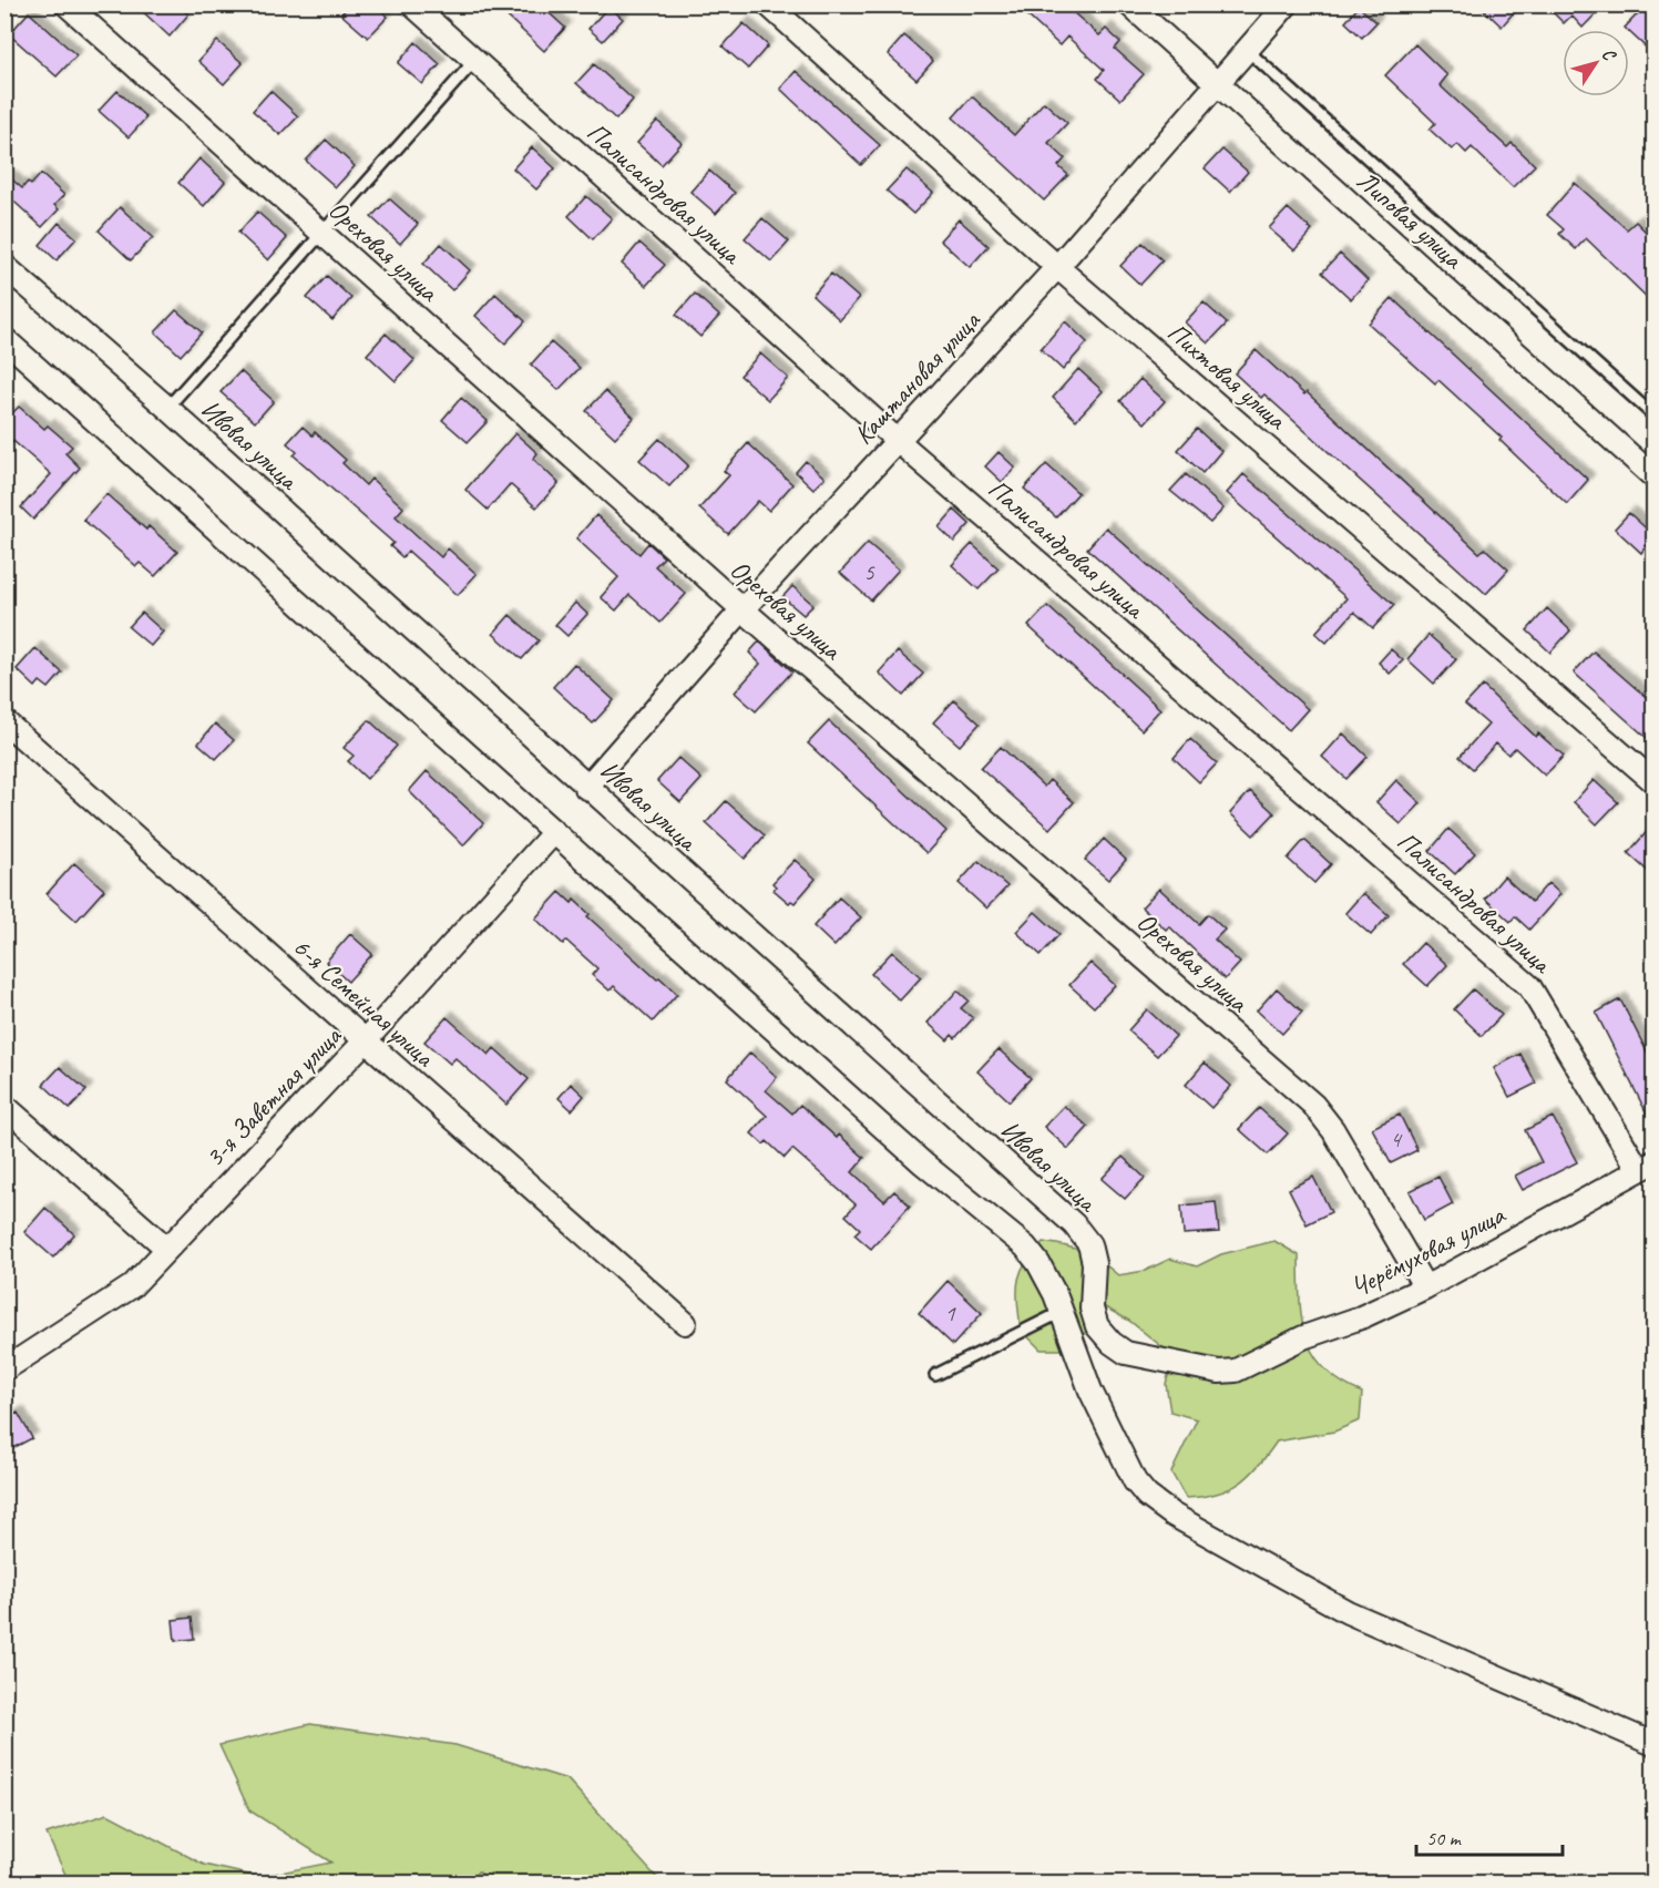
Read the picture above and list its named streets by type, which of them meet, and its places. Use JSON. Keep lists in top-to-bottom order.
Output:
{
  "streets": {
    "street": [
      "Палисандровая улица",
      "Липовая улица",
      "Ореховая улица",
      "Пихтовая улица",
      "Каштановая улица",
      "Ивовая улица",
      "6-я Семейная улица",
      "3-я Заветная улица",
      "Черёмуховая улица"
    ]
  },
  "crossings": [
    ["Палисандровая улица", "Каштановая улица"],
    ["Палисандровая улица", "Черёмуховая улица"],
    ["Липовая улица", "Каштановая улица"],
    ["Ореховая улица", "Каштановая улица"],
    ["Ореховая улица", "Черёмуховая улица"],
    ["Пихтовая улица", "Каштановая улица"],
    ["Каштановая улица", "Ивовая улица"],
    ["Ивовая улица", "Черёмуховая улица"],
    ["6-я Семейная улица", "3-я Заветная улица"]
  ],
  "house_numbers": ["5", "4", "1"],
  "scale_bar": "50 m",
  "north": "top right"
}
